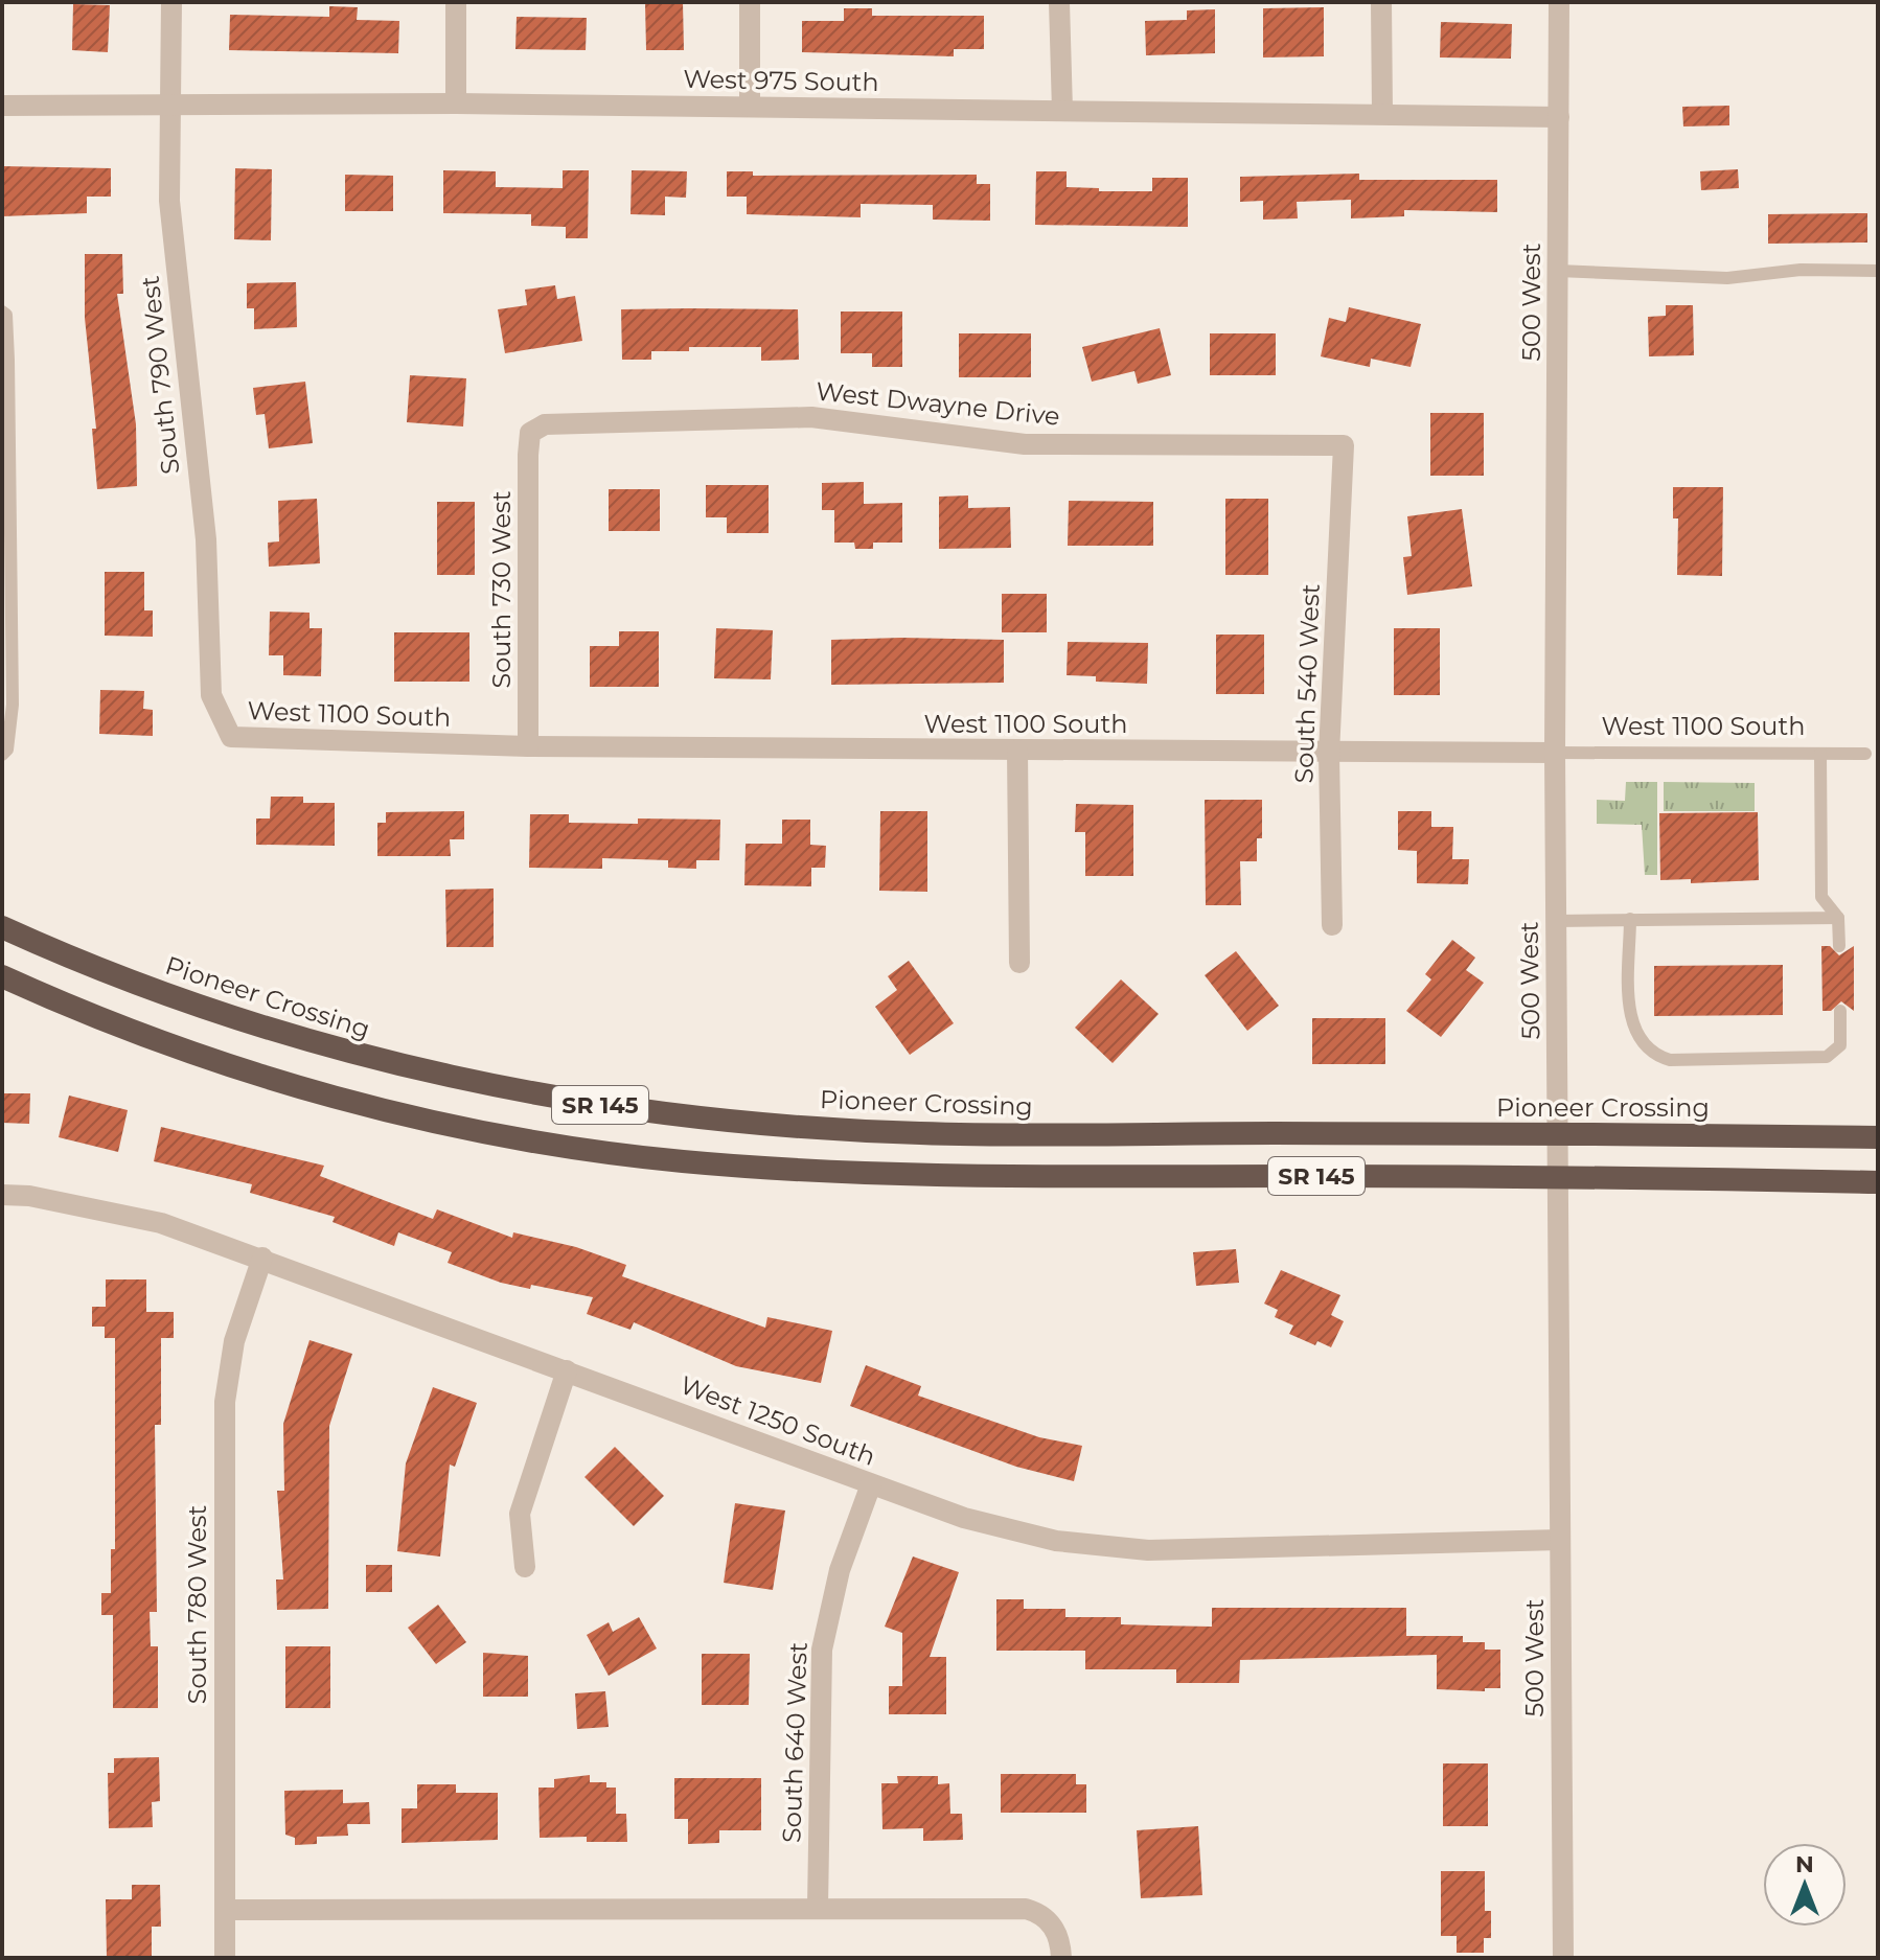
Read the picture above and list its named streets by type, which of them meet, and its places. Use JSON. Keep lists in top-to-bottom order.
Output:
{
  "streets": {
    "highway": ["Pioneer Crossing", "SR 145"],
    "street": [
      "West 975 South",
      "500 West",
      "South 790 West",
      "West Dwayne Drive",
      "South 730 West",
      "South 540 West",
      "West 1100 South",
      "West 1250 South",
      "South 780 West",
      "South 640 West"
    ]
  },
  "crossings": [
    ["West 975 South", "500 West"],
    ["West 975 South", "South 790 West"],
    ["500 West", "West 1100 South"],
    ["500 West", "Pioneer Crossing"],
    ["500 West", "SR 145"],
    ["500 West", "West 1250 South"],
    ["South 790 West", "West 1100 South"],
    ["West Dwayne Drive", "South 730 West"],
    ["West Dwayne Drive", "South 540 West"],
    ["South 730 West", "West 1100 South"],
    ["South 540 West", "West 1100 South"],
    ["West 1250 South", "South 780 West"],
    ["West 1250 South", "South 640 West"]
  ],
  "north": "top"
}
